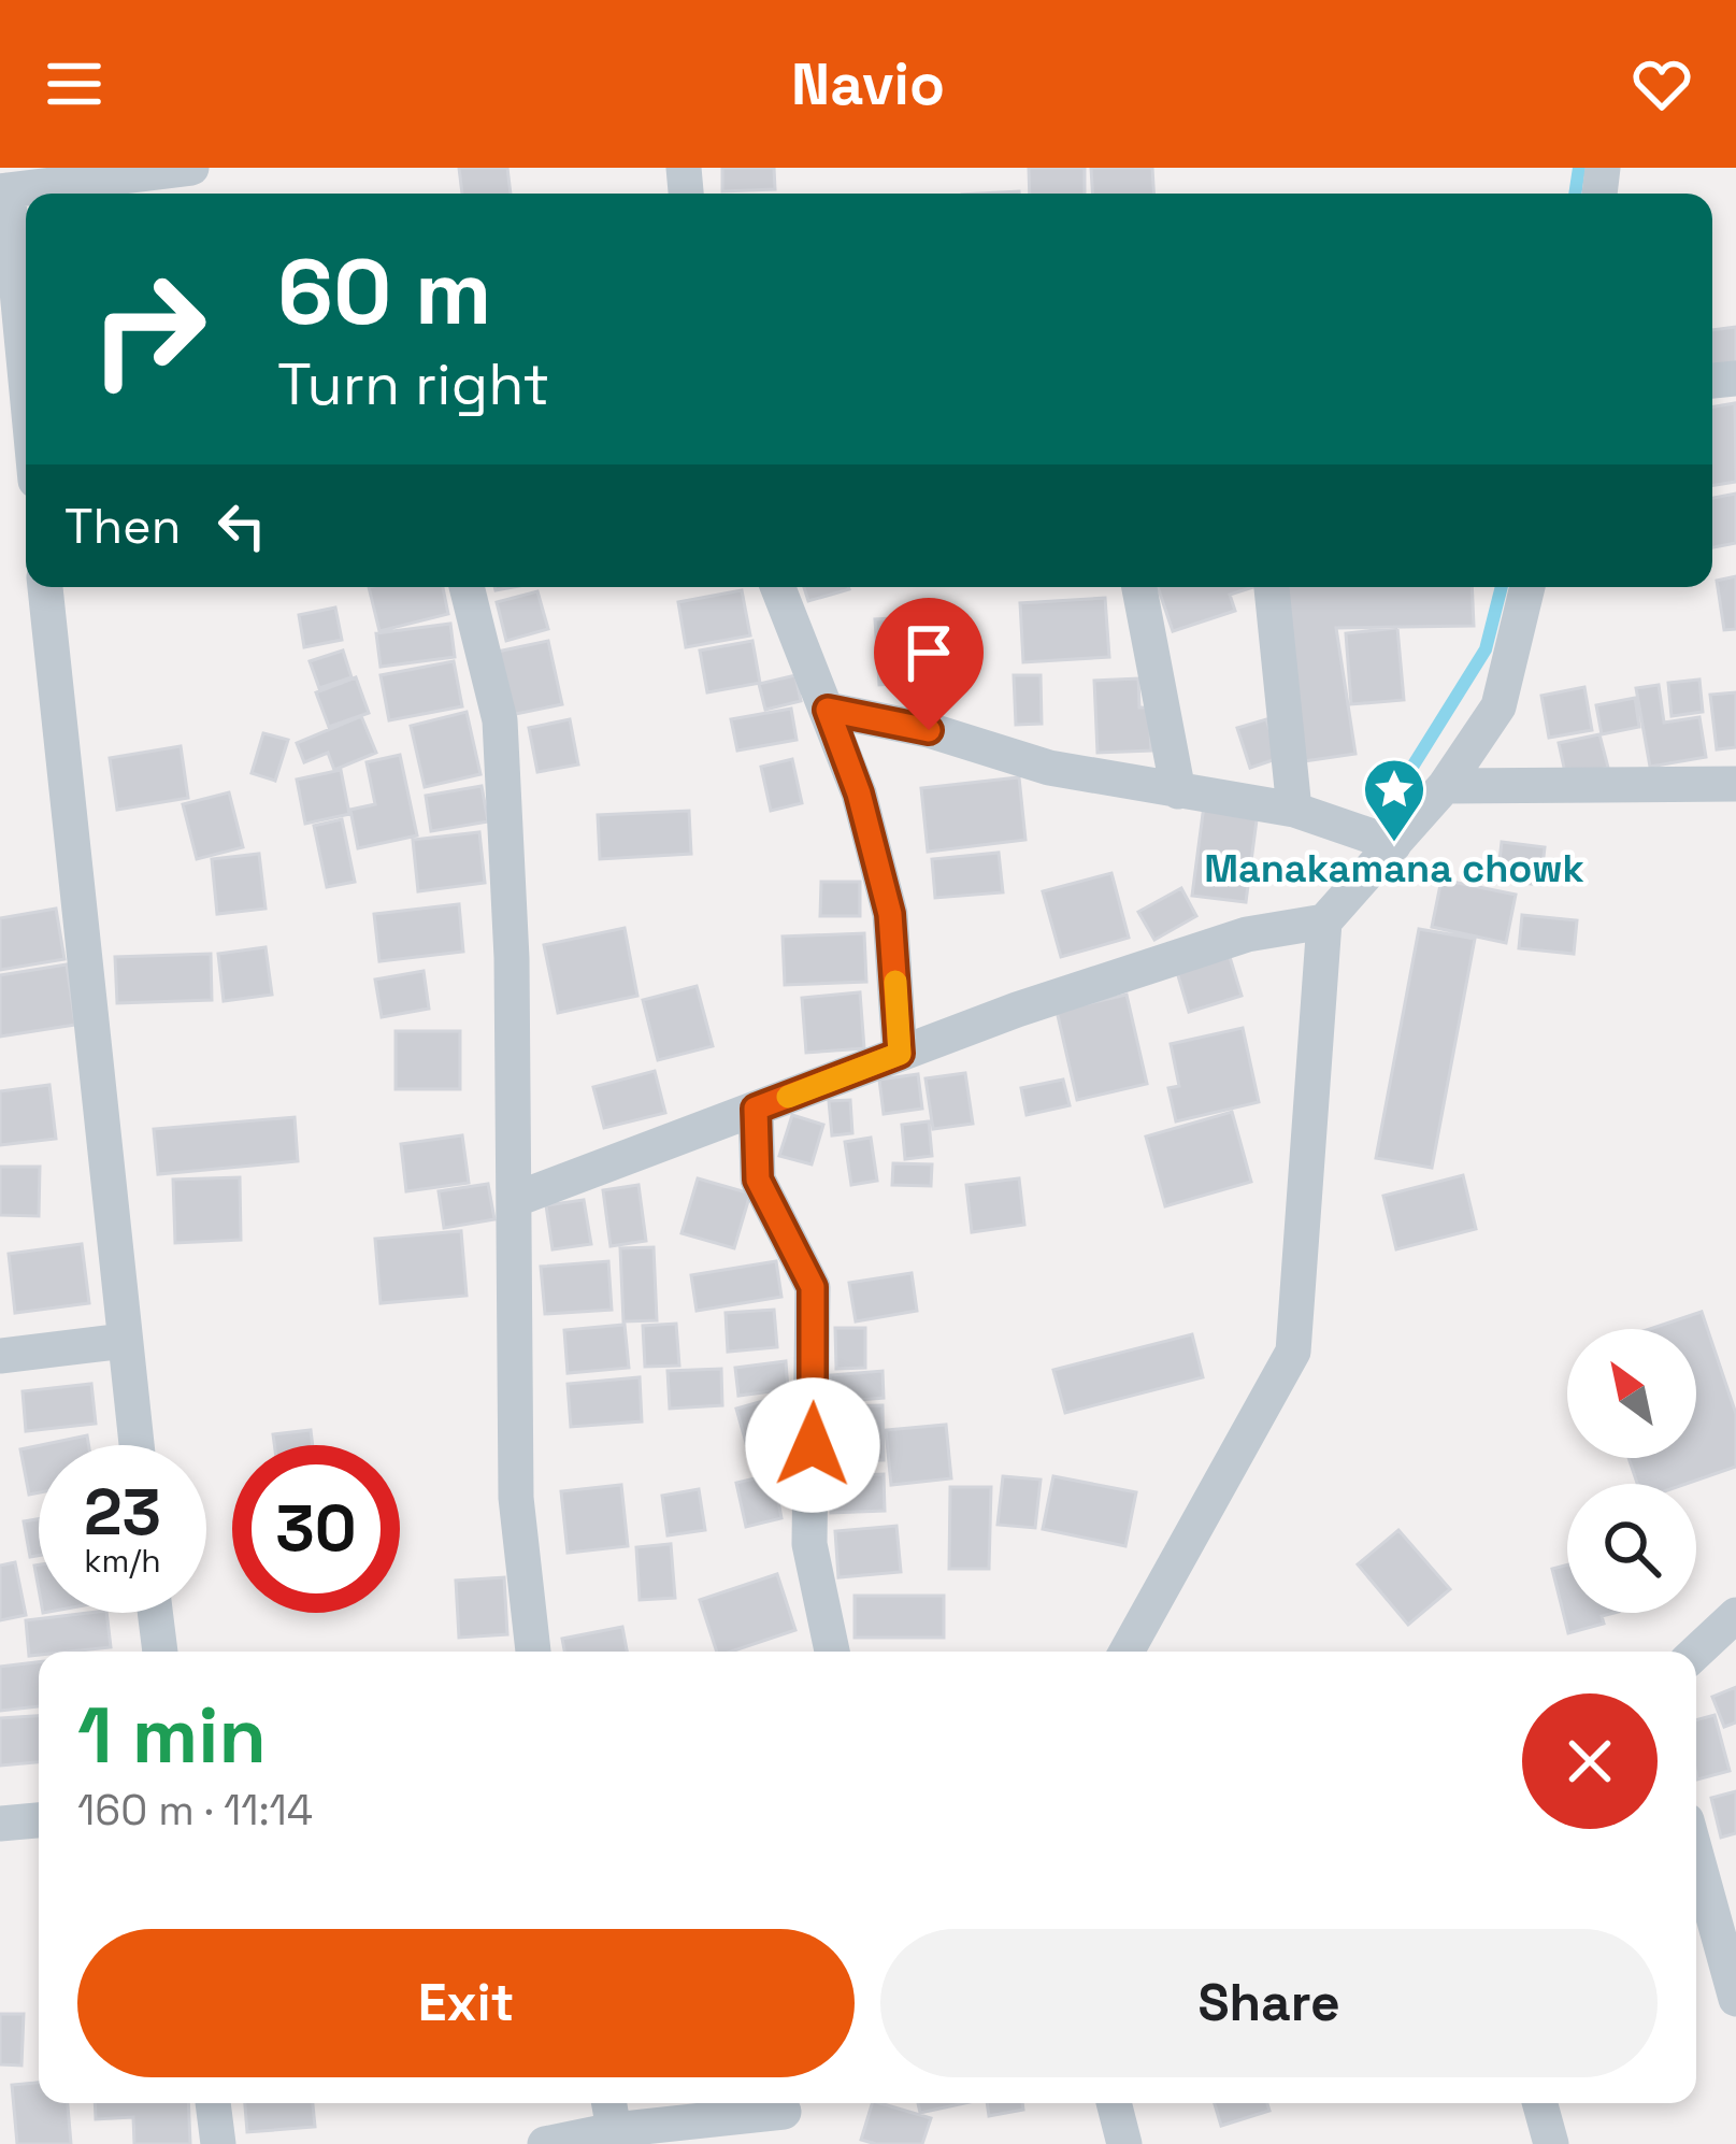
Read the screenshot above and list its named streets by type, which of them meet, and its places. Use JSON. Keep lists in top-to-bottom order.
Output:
{
  "places": {
    "place": ["Manakamana chowk"]
  },
  "north": "top left",
  "page": {
    "header": "Navio",
    "turn": ["60 m", "Turn right"],
    "then": "Then",
    "speed": "23 km/h",
    "limit": "30",
    "heading": ["1 min", "160 m · 11:14"],
    "buttons": ["Exit", "Share"]
  }
}
